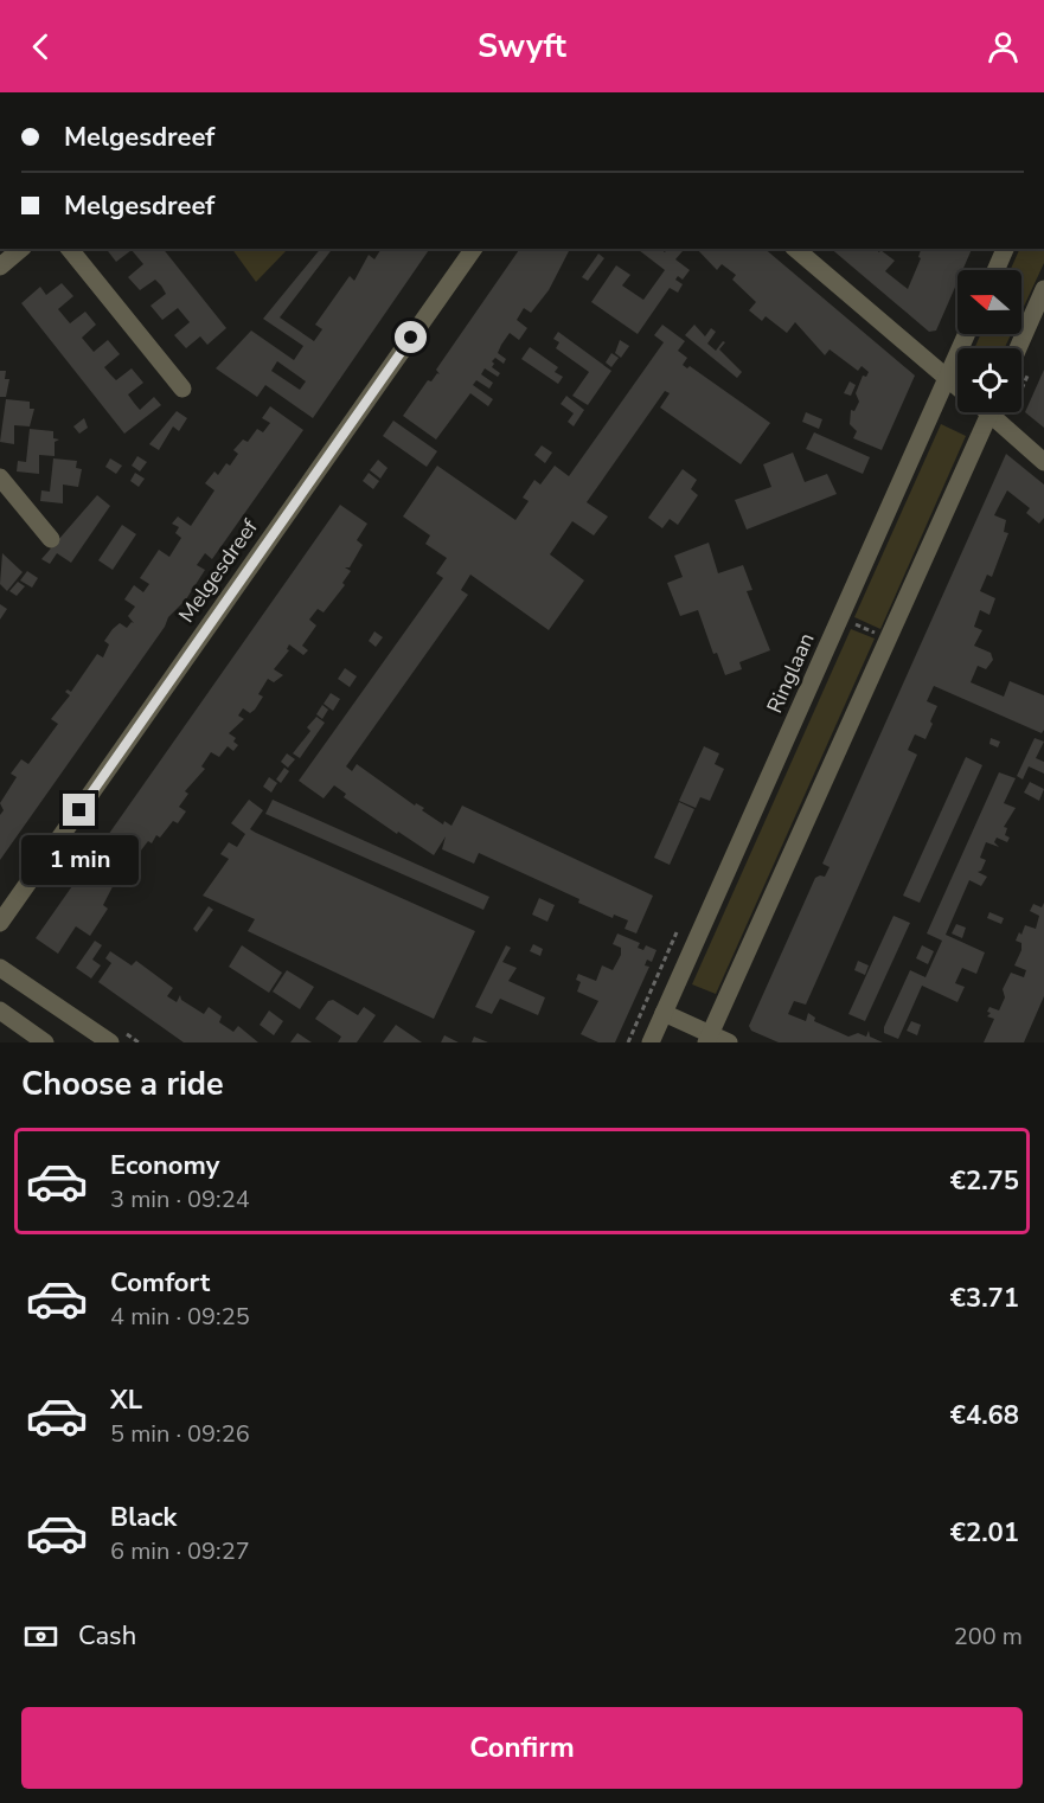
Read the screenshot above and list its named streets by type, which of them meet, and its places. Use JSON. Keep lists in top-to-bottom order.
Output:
{
  "streets": {
    "street": ["Melgesdreef", "Ringlaan"]
  },
  "north": "left",
  "page": {
    "header": "Swyft",
    "banner": ["Melgesdreef", "Melgesdreef"],
    "bubble": "1 min",
    "heading": "Choose a ride",
    "list": [
      {
        "name": "Economy",
        "note": "3 min · 09:24",
        "value": "€2.75"
      },
      {
        "name": "Comfort",
        "note": "4 min · 09:25",
        "value": "€3.71"
      },
      {
        "name": "XL",
        "note": "5 min · 09:26",
        "value": "€4.68"
      },
      {
        "name": "Black",
        "note": "6 min · 09:27",
        "value": "€2.01"
      }
    ],
    "pay": ["Cash", "200 m"],
    "buttons": "Confirm"
  }
}
